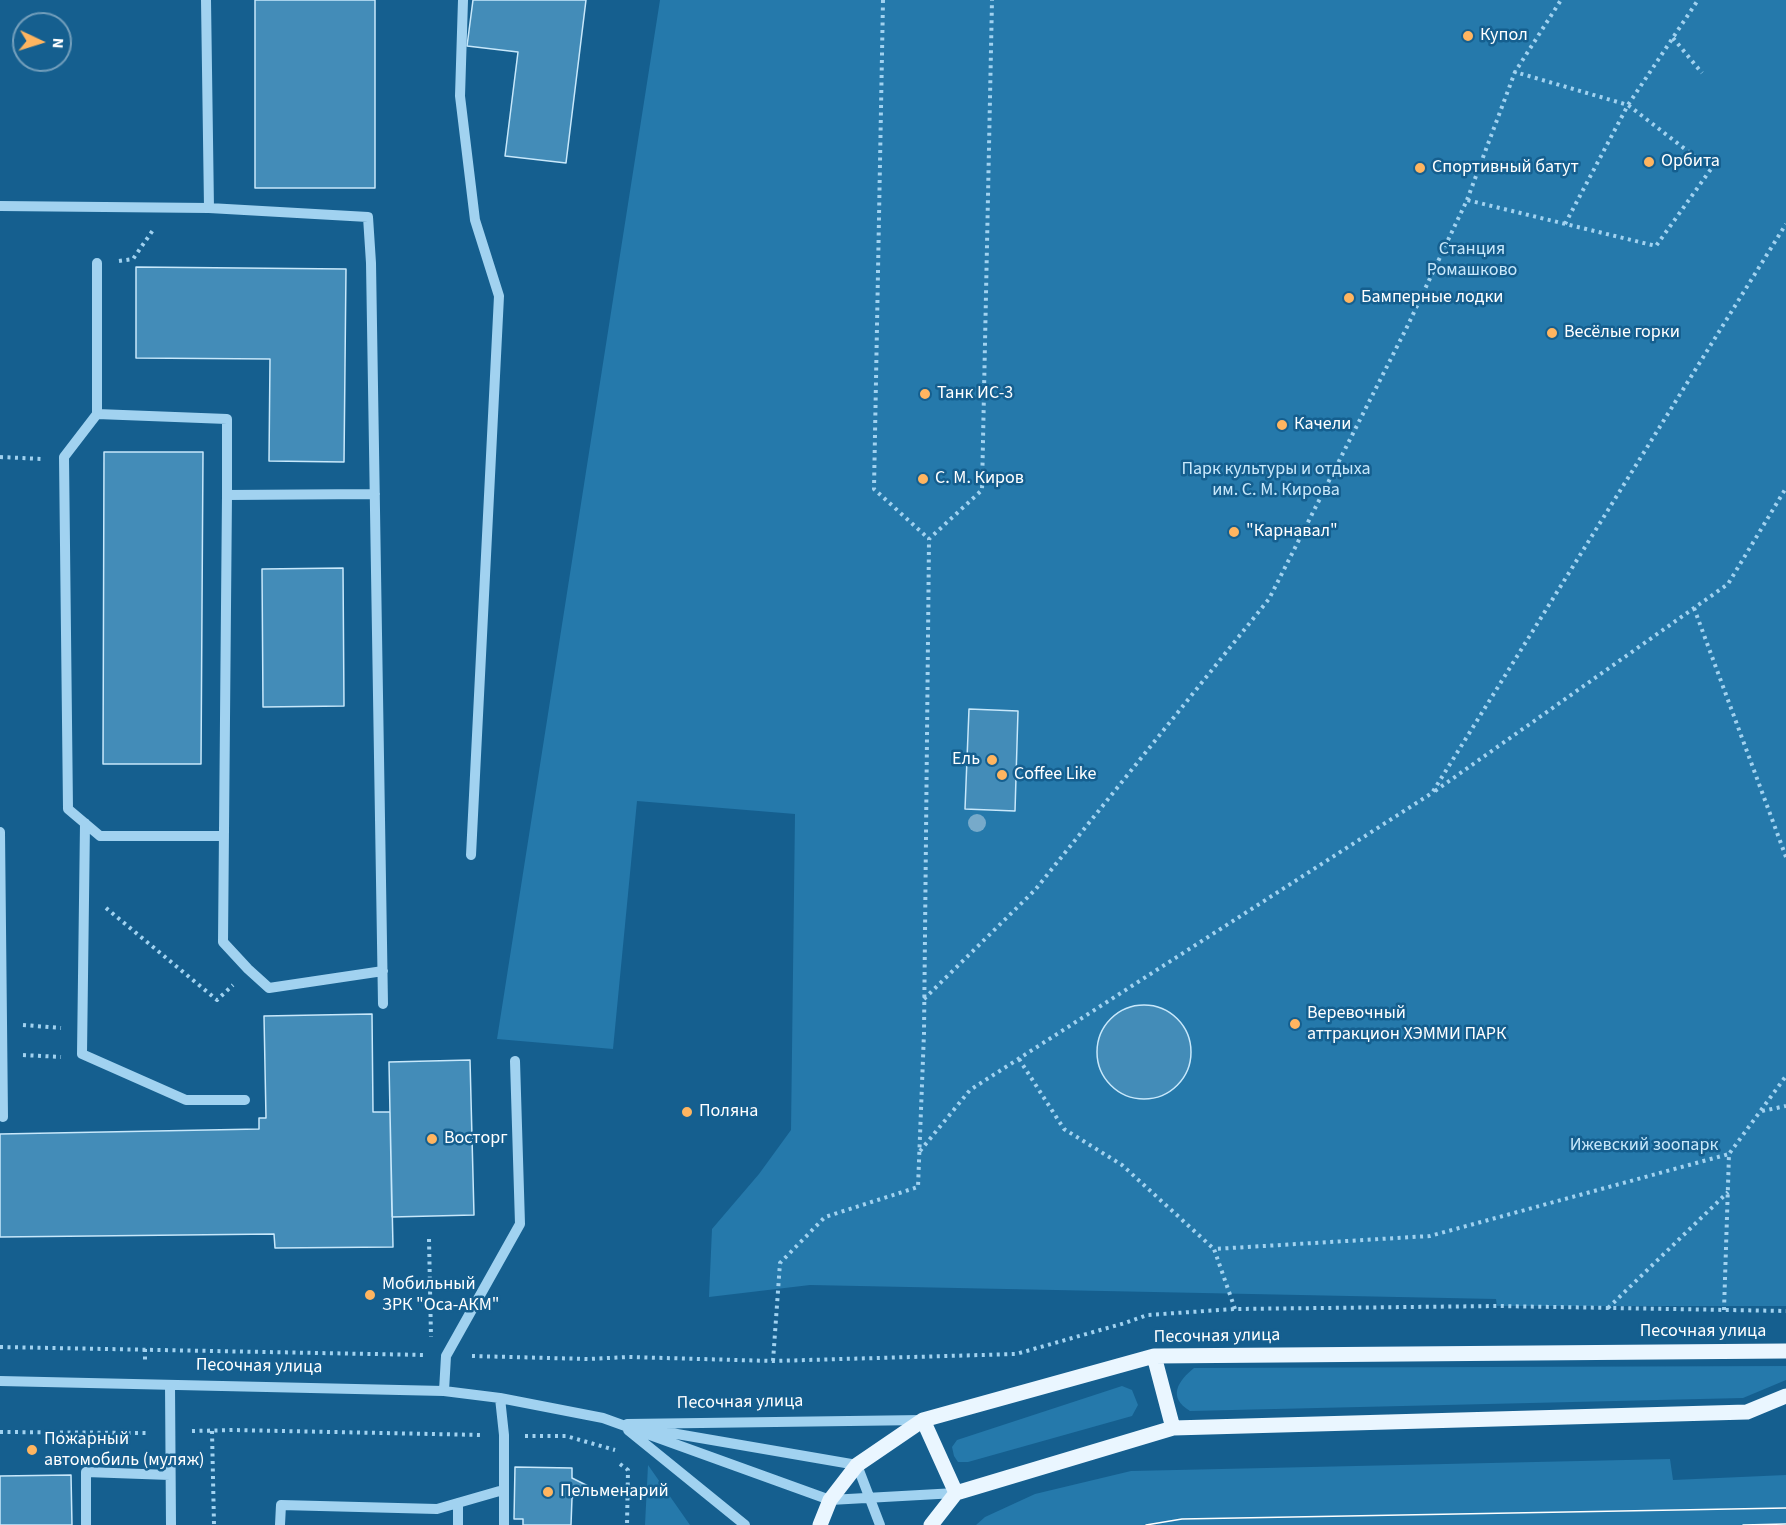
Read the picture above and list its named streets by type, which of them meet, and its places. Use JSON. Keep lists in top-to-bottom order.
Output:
{
  "streets": {
    "main road": ["Песочная улица"]
  },
  "parks": ["Станция Ромашково", "Парк культуры и отдыха им. С. М. Кирова", "Ижевский зоопарк"],
  "places": [
    "Купол",
    "Орбита",
    "Спортивный батут",
    "Бамперные лодки",
    "Весёлые горки",
    "Танк ИС-3",
    "Качели",
    "С. М. Киров",
    "\"Карнавал\"",
    "Ель",
    "Coffee Like",
    "Веревочный аттракцион ХЭММИ ПАРК",
    "Поляна",
    "Восторг",
    "Мобильный ЗРК \"Оса-АКМ\"",
    "Пожарный автомобиль (муляж)",
    "Пельменарий"
  ],
  "north": "right"
}
